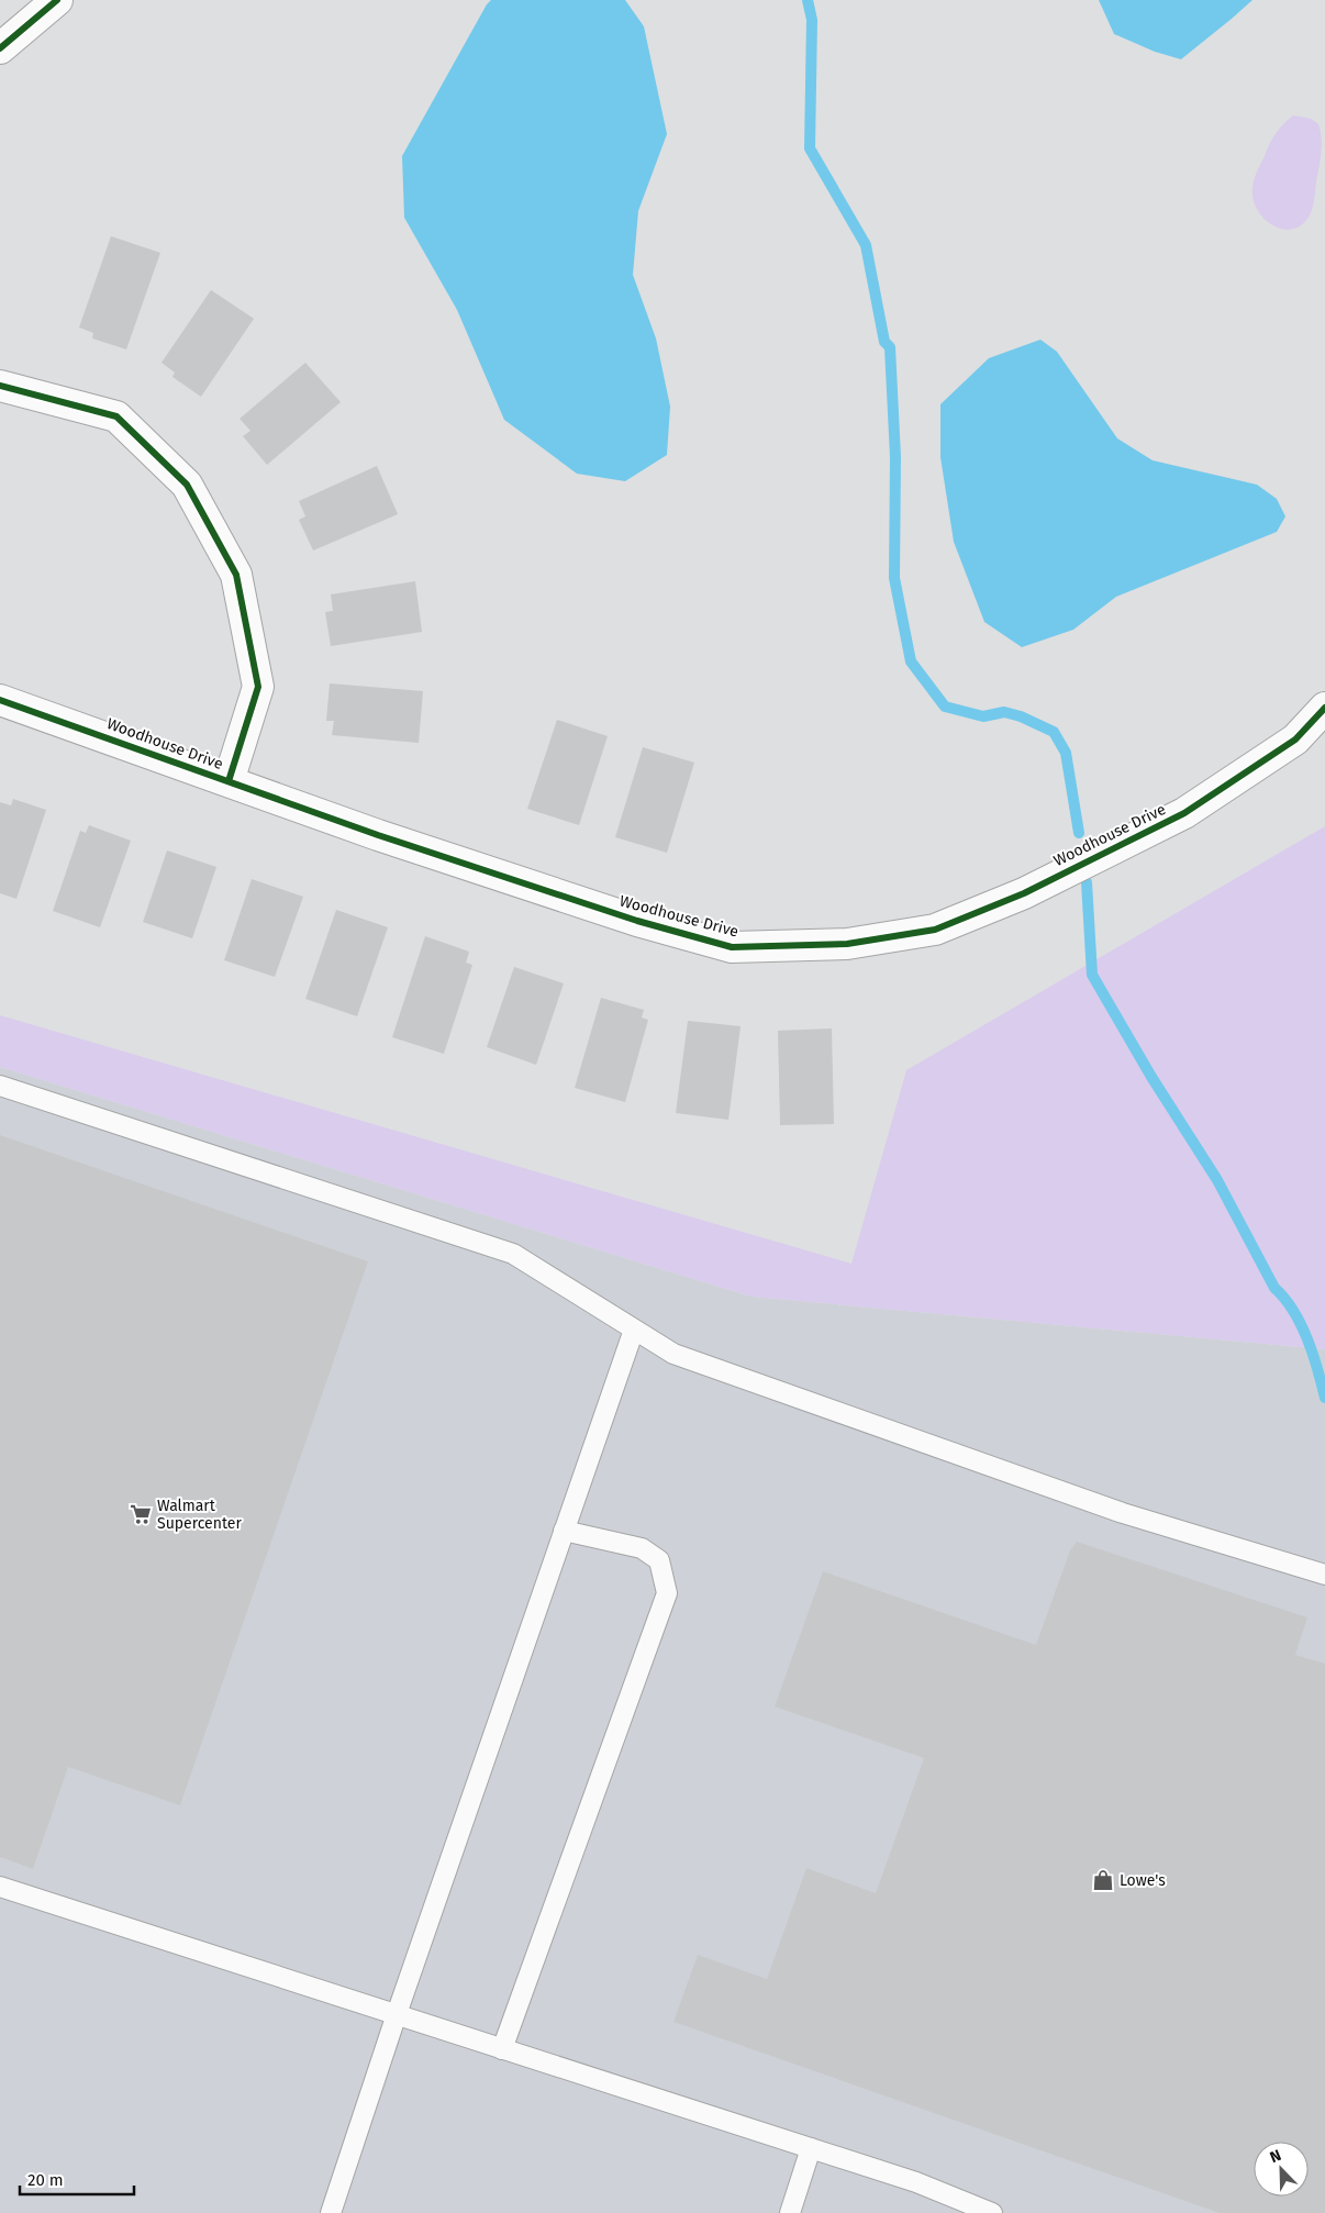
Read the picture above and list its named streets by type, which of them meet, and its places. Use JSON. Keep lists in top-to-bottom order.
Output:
{
  "streets": {
    "street": ["Woodhouse Drive"]
  },
  "places": {
    "supermarket": ["Walmart Supercenter"],
    "shop": ["Lowe's"]
  },
  "scale_bar": "20 m",
  "north": "top left"
}
